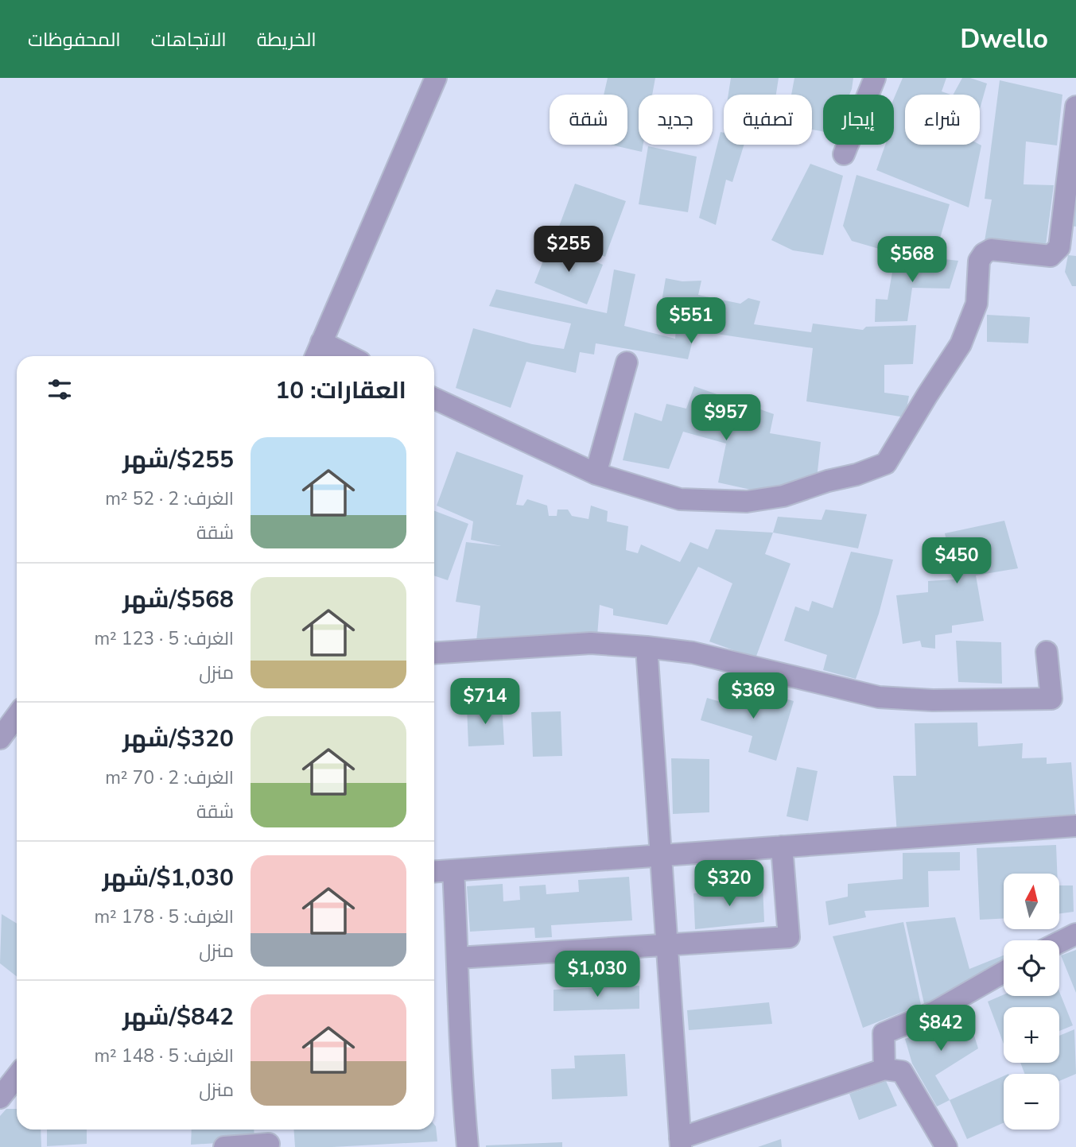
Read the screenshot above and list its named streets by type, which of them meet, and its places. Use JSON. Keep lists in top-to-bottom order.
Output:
{
  "north": "top",
  "page": {
    "header": "Dwello",
    "nav": ["الخريطة", "الاتجاهات", "المحفوظات"],
    "chip": [
      "شراء",
      "إيجار",
      "تصفية",
      "جديد",
      "شقة"
    ],
    "price": [
      "$255",
      "$568",
      "$551",
      "$957",
      "$450",
      "$369",
      "$714",
      "$320",
      "$1,030",
      "$842"
    ],
    "heading": "العقارات: 10",
    "list": [
      {
        "name": "$255/شهر",
        "note": "الغرف: 2 · 52 m² · شقة"
      },
      {
        "name": "$568/شهر",
        "note": "الغرف: 5 · 123 m² · منزل"
      },
      {
        "name": "$320/شهر",
        "note": "الغرف: 2 · 70 m² · شقة"
      },
      {
        "name": "$1,030/شهر",
        "note": "الغرف: 5 · 178 m² · منزل"
      },
      {
        "name": "$842/شهر",
        "note": "الغرف: 5 · 148 m² · منزل"
      }
    ],
    "map_buttons": ["+", "−"]
  }
}
